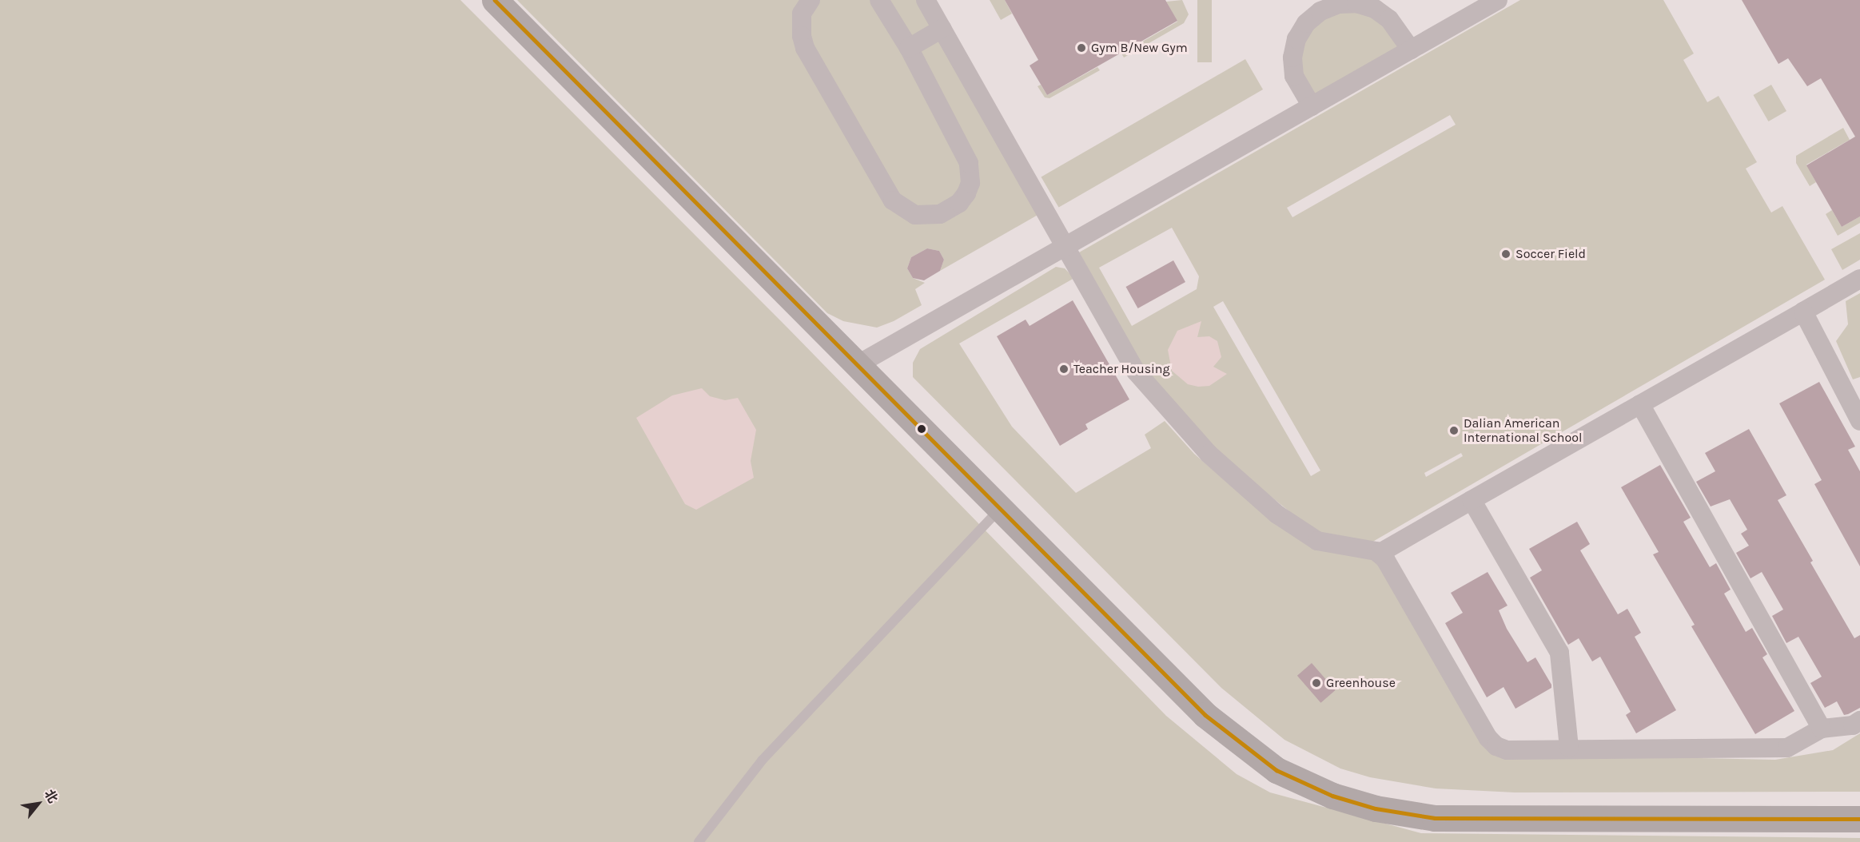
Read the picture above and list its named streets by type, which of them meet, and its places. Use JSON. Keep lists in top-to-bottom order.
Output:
{
  "places": [
    "Gym B/New Gym",
    "Soccer Field",
    "Teacher Housing",
    "Dalian American International School",
    "Greenhouse"
  ],
  "north": "top right"
}
